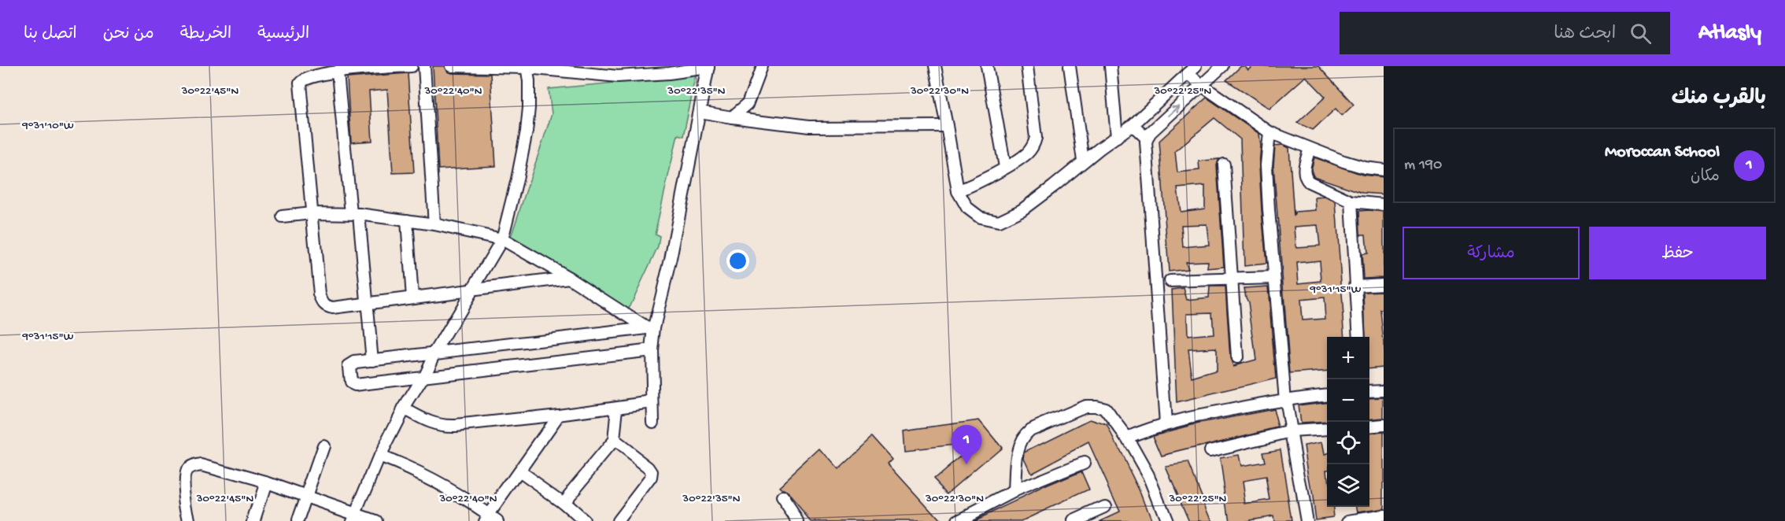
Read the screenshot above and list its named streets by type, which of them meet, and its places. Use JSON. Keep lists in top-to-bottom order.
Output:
{
  "page": {
    "header": "Atlasly",
    "search": "ابحث هنا",
    "nav": [
      "الرئيسية",
      "الخريطة",
      "من نحن",
      "اتصل بنا"
    ],
    "heading": "بالقرب منك",
    "list": [
      {
        "mark": "1",
        "name": "Moroccan School",
        "note": "مكان",
        "value": "190 m"
      }
    ],
    "buttons": ["حفظ", "مشاركة"],
    "map_buttons": ["+", "−"],
    "pins": "1"
  },
  "coordinates": [
    "30°22'45\"N",
    "30°22'40\"N",
    "30°22'35\"N",
    "30°22'30\"N",
    "30°22'25\"N",
    "9°31'10\"W",
    "9°31'15\"W"
  ]
}
